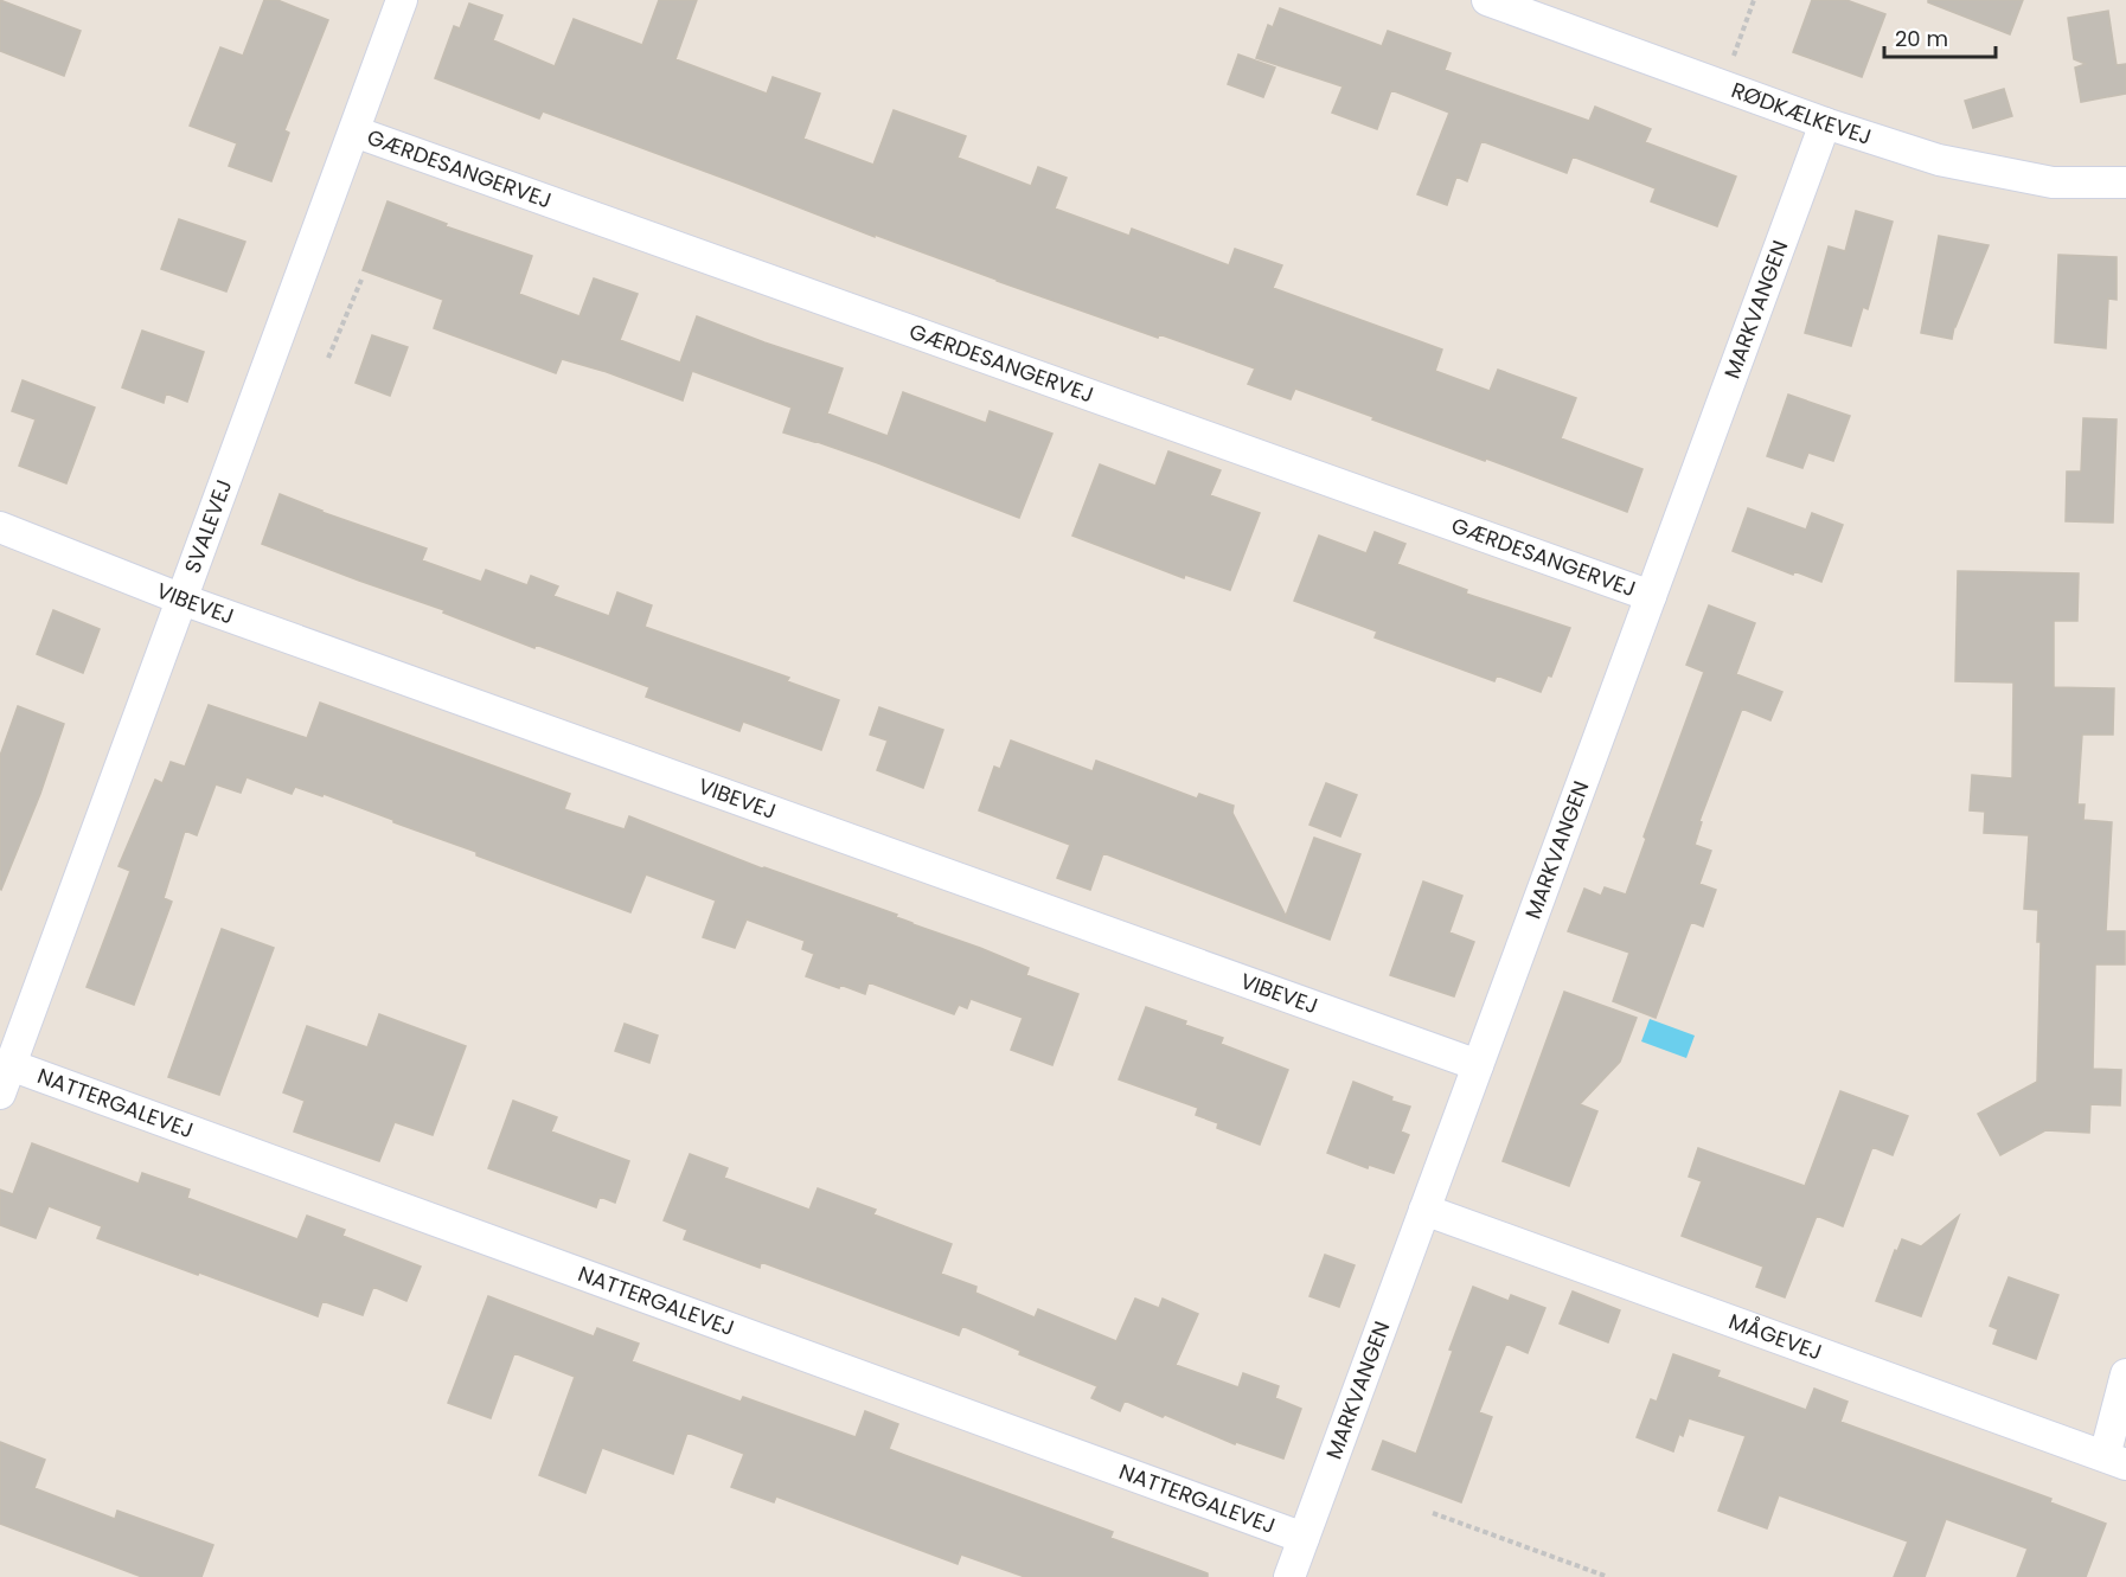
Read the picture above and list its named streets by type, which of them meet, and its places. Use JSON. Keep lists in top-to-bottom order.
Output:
{
  "streets": {
    "street": [
      "RØDKÆLKEVEJ",
      "GÆRDESANGERVEJ",
      "MARKVANGEN",
      "SVALEVEJ",
      "VIBEVEJ",
      "NATTERGALEVEJ",
      "MÅGEVEJ"
    ]
  },
  "crossings": [
    ["RØDKÆLKEVEJ", "MARKVANGEN"],
    ["GÆRDESANGERVEJ", "MARKVANGEN"],
    ["GÆRDESANGERVEJ", "SVALEVEJ"],
    ["MARKVANGEN", "VIBEVEJ"],
    ["MARKVANGEN", "NATTERGALEVEJ"],
    ["MARKVANGEN", "MÅGEVEJ"],
    ["SVALEVEJ", "VIBEVEJ"],
    ["SVALEVEJ", "NATTERGALEVEJ"]
  ],
  "scale_bar": "20 m"
}
